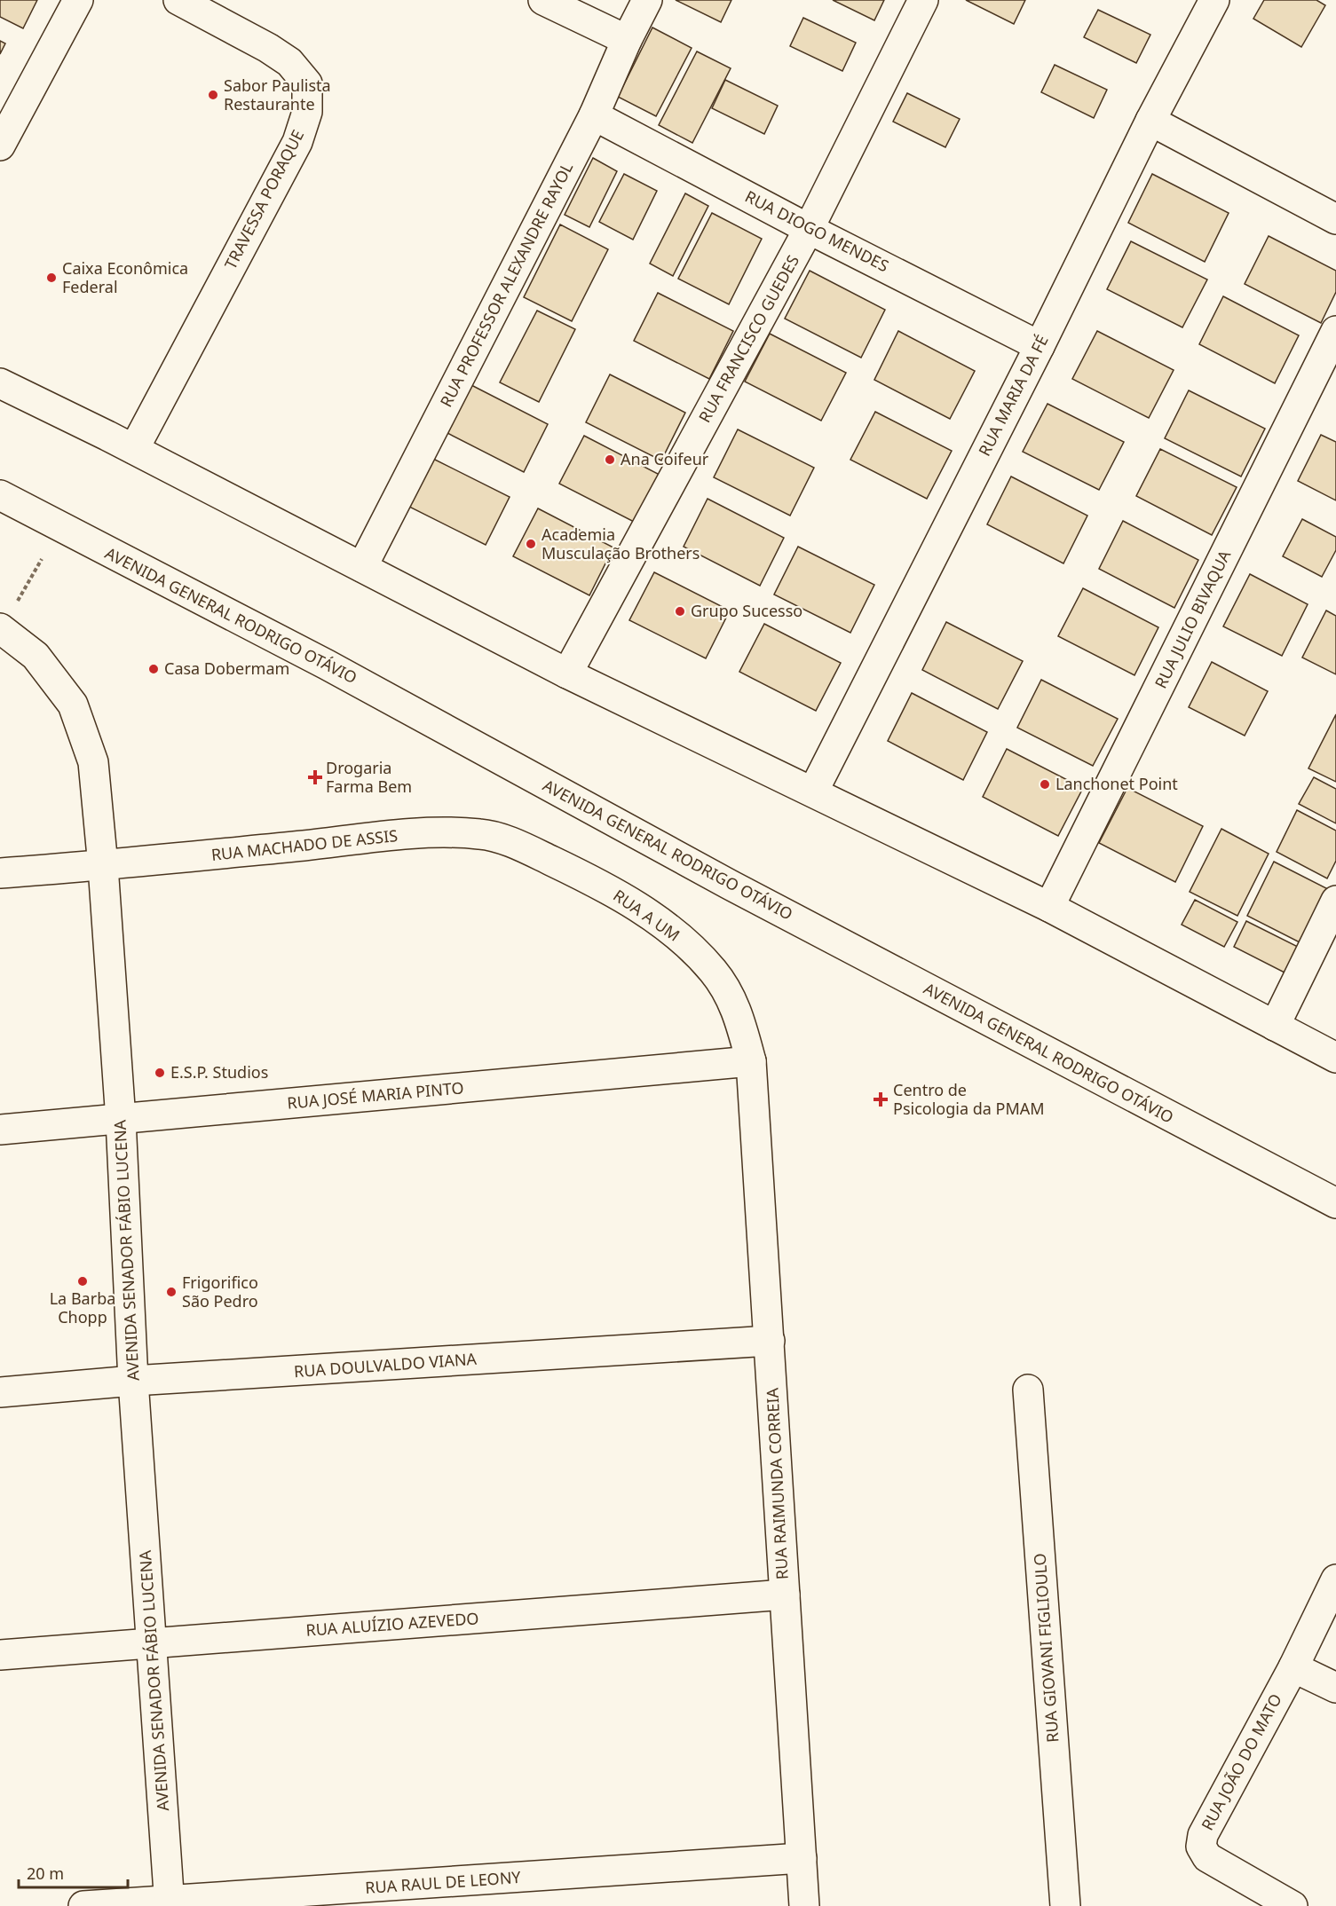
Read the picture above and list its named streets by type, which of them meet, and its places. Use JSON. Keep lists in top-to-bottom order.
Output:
{
  "streets": {
    "street": [
      "TRAVESSA PORAQUE",
      "RUA DIOGO MENDES",
      "RUA PROFESSOR ALEXANDRE RAYOL",
      "RUA FRANCISCO GUEDES",
      "RUA MARIA DA FÉ",
      "AVENIDA GENERAL RODRIGO OTÁVIO",
      "RUA JULIO BIVAQUA",
      "RUA MACHADO DE ASSIS",
      "RUA A UM",
      "RUA JOSÉ MARIA PINTO",
      "AVENIDA SENADOR FÁBIO LUCENA",
      "RUA DOULVALDO VIANA",
      "RUA RAIMUNDA CORREIA",
      "RUA ALUÍZIO AZEVEDO",
      "RUA GIOVANI FIGLIOULO",
      "RUA JOÃO DO MATO",
      "RUA RAUL DE LEONY"
    ]
  },
  "crossings": [
    ["RUA DIOGO MENDES", "RUA PROFESSOR ALEXANDRE RAYOL"],
    ["RUA DIOGO MENDES", "RUA FRANCISCO GUEDES"],
    ["RUA DIOGO MENDES", "RUA MARIA DA FÉ"],
    ["RUA MACHADO DE ASSIS", "RUA A UM"],
    ["RUA MACHADO DE ASSIS", "AVENIDA SENADOR FÁBIO LUCENA"],
    ["RUA A UM", "RUA JOSÉ MARIA PINTO"],
    ["RUA A UM", "RUA RAIMUNDA CORREIA"],
    ["RUA JOSÉ MARIA PINTO", "AVENIDA SENADOR FÁBIO LUCENA"],
    ["RUA JOSÉ MARIA PINTO", "RUA RAIMUNDA CORREIA"],
    ["AVENIDA SENADOR FÁBIO LUCENA", "RUA DOULVALDO VIANA"],
    ["AVENIDA SENADOR FÁBIO LUCENA", "RUA ALUÍZIO AZEVEDO"],
    ["AVENIDA SENADOR FÁBIO LUCENA", "RUA RAUL DE LEONY"],
    ["RUA DOULVALDO VIANA", "RUA RAIMUNDA CORREIA"],
    ["RUA RAIMUNDA CORREIA", "RUA ALUÍZIO AZEVEDO"],
    ["RUA RAIMUNDA CORREIA", "RUA RAUL DE LEONY"]
  ],
  "places": {
    "other": [
      "Sabor Paulista Restaurante",
      "Caixa Econômica Federal",
      "Ana Coifeur",
      "Academia Musculação Brothers",
      "Grupo Sucesso",
      "Casa Dobermam",
      "Lanchonet Point",
      "E.S.P. Studios",
      "La Barba Chopp",
      "Frigorifico São Pedro"
    ],
    "health": ["Drogaria Farma Bem", "Centro de Psicologia da PMAM"]
  },
  "scale_bar": "20 m"
}
